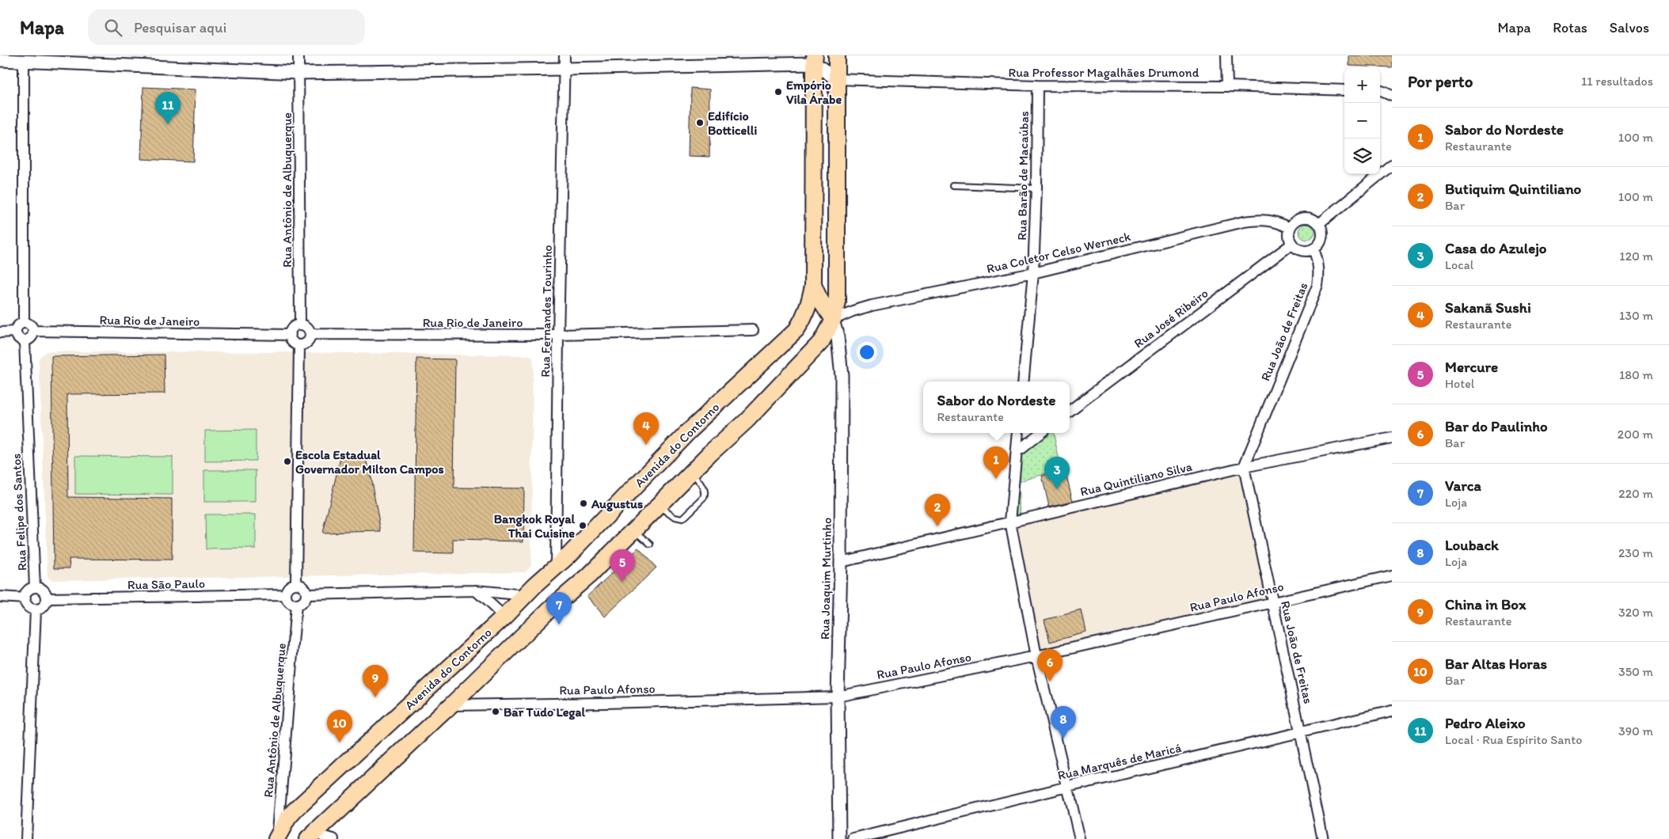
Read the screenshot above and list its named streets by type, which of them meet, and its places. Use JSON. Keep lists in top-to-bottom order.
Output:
{
  "streets": {
    "main road": ["Avenida do Contorno"],
    "street": [
      "Rua Professor Magalhães Drumond",
      "Rua Barão de Macaúbas",
      "Rua Antônio de Albuquerque",
      "Rua Coletor Celso Werneck",
      "Rua Fernandes Tourinho",
      "Rua José Ribeiro",
      "Rua Rio de Janeiro",
      "Rua João de Freitas",
      "Rua Quintiliano Silva",
      "Rua Felipe dos Santos",
      "Rua Joaquim Murtinho",
      "Rua São Paulo",
      "Rua Paulo Afonso",
      "Rua Marquês de Maricá"
    ]
  },
  "crossings": [
    ["Rua Professor Magalhães Drumond", "Rua Barão de Macaúbas"],
    ["Rua Barão de Macaúbas", "Rua Coletor Celso Werneck"],
    ["Rua Antônio de Albuquerque", "Rua Rio de Janeiro"],
    ["Rua Antônio de Albuquerque", "Avenida do Contorno"],
    ["Rua Antônio de Albuquerque", "Rua São Paulo"],
    ["Rua Coletor Celso Werneck", "Rua José Ribeiro"],
    ["Rua Coletor Celso Werneck", "Rua João de Freitas"],
    ["Rua Coletor Celso Werneck", "Rua Joaquim Murtinho"],
    ["Rua Fernandes Tourinho", "Rua Rio de Janeiro"],
    ["Rua Fernandes Tourinho", "Avenida do Contorno"],
    ["Rua José Ribeiro", "Rua João de Freitas"],
    ["Rua Rio de Janeiro", "Rua Felipe dos Santos"],
    ["Rua João de Freitas", "Rua Quintiliano Silva"],
    ["Rua João de Freitas", "Rua Paulo Afonso"],
    ["Rua João de Freitas", "Rua Marquês de Maricá"],
    ["Rua Quintiliano Silva", "Rua Joaquim Murtinho"],
    ["Rua Felipe dos Santos", "Rua São Paulo"],
    ["Rua Joaquim Murtinho", "Rua Paulo Afonso"]
  ],
  "places": [
    "Empório Vila Árabe",
    "Edifício Botticelli",
    "Escola Estadual Governador Milton Campos",
    "Augustus",
    "Bangkok Royal Thai Cuisine",
    "Bar Tudo Legal"
  ],
  "page": {
    "header": "Mapa",
    "search": "Pesquisar aqui",
    "nav": ["Mapa", "Rotas", "Salvos"],
    "heading": ["Por perto", "11 resultados"],
    "map_buttons": ["+", "−"],
    "pins": [
      "11",
      "4",
      "1",
      "3",
      "2",
      "5",
      "7",
      "6",
      "9",
      "8",
      "10"
    ],
    "list": [
      {
        "mark": "1",
        "name": "Sabor do Nordeste",
        "note": "Restaurante",
        "value": "100 m"
      },
      {
        "mark": "2",
        "name": "Butiquim Quintiliano",
        "note": "Bar",
        "value": "100 m"
      },
      {
        "mark": "3",
        "name": "Casa do Azulejo",
        "note": "Local",
        "value": "120 m"
      },
      {
        "mark": "4",
        "name": "Sakanã Sushi",
        "note": "Restaurante",
        "value": "130 m"
      },
      {
        "mark": "5",
        "name": "Mercure",
        "note": "Hotel",
        "value": "180 m"
      },
      {
        "mark": "6",
        "name": "Bar do Paulinho",
        "note": "Bar",
        "value": "200 m"
      },
      {
        "mark": "7",
        "name": "Varca",
        "note": "Loja",
        "value": "220 m"
      },
      {
        "mark": "8",
        "name": "Louback",
        "note": "Loja",
        "value": "230 m"
      },
      {
        "mark": "9",
        "name": "China in Box",
        "note": "Restaurante",
        "value": "320 m"
      },
      {
        "mark": "10",
        "name": "Bar Altas Horas",
        "note": "Bar",
        "value": "350 m"
      },
      {
        "mark": "11",
        "name": "Pedro Aleixo",
        "note": "Local · Rua Espírito Santo",
        "value": "390 m"
      }
    ],
    "popup": ["Sabor do Nordeste", "Restaurante"]
  }
}
